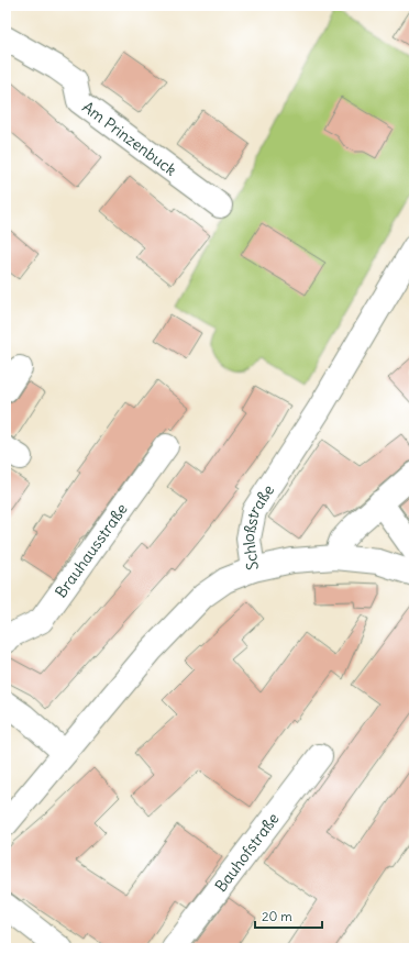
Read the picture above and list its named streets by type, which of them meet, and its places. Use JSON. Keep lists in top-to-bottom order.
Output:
{
  "streets": {
    "street": [
      "Am Prinzenbuck",
      "Schloßstraße",
      "Brauhausstraße",
      "Bauhofstraße"
    ]
  },
  "scale_bar": "20 m"
}
